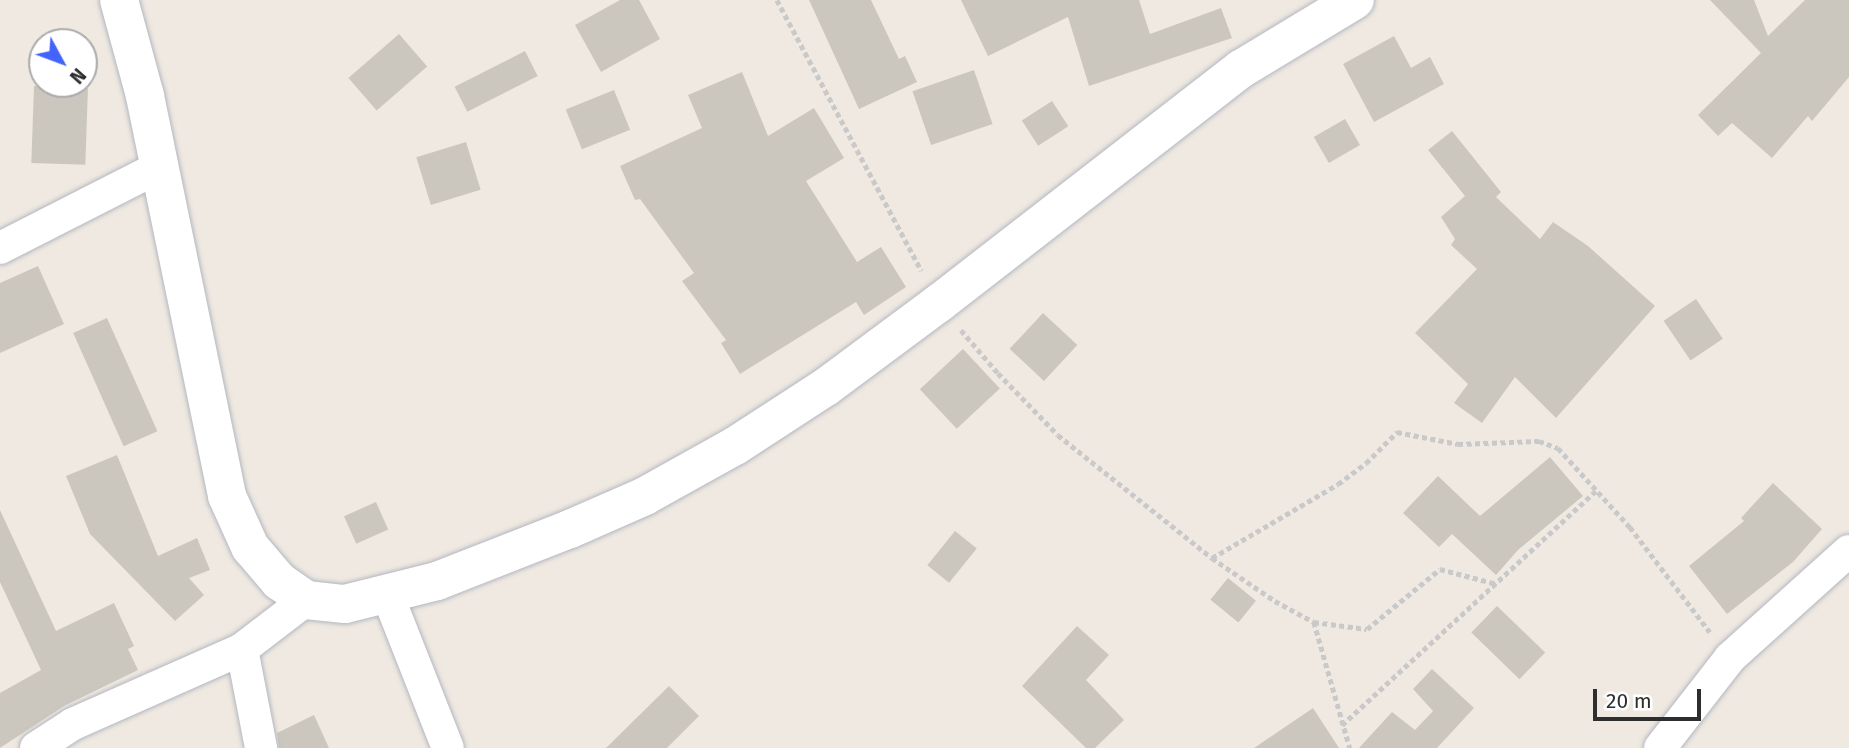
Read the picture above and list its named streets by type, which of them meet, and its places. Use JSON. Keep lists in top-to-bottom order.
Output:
{
  "scale_bar": "20 m",
  "north": "bottom right"
}
